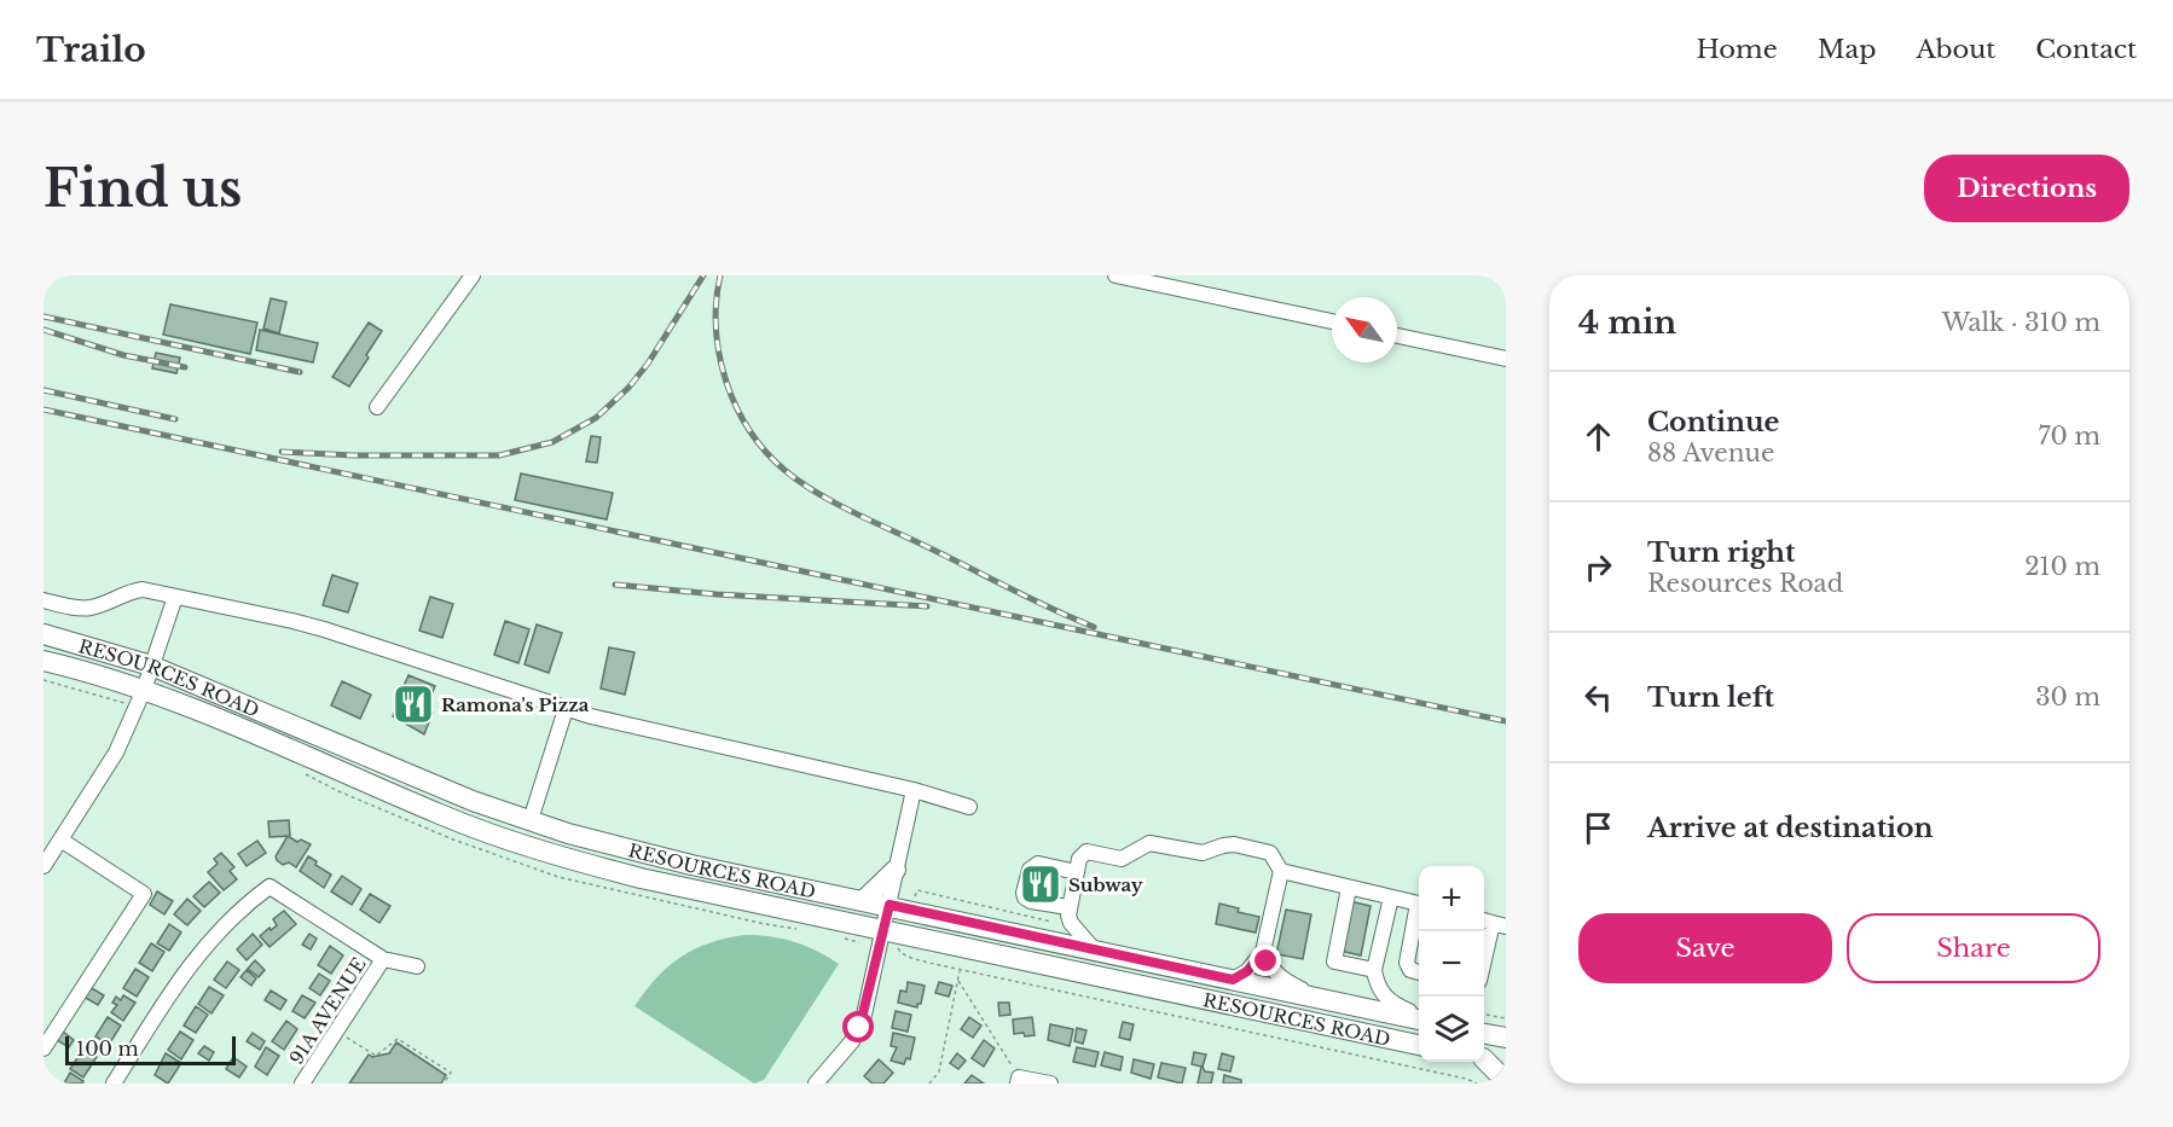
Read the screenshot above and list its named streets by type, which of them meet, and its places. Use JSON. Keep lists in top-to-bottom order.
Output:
{
  "streets": {
    "main road": ["RESOURCES ROAD"],
    "street": ["91A AVENUE"]
  },
  "places": {
    "restaurant": ["Ramona's Pizza", "Subway"]
  },
  "scale_bar": "100 m",
  "north": "top left",
  "page": {
    "header": "Trailo",
    "nav": [
      "Home",
      "Map",
      "About",
      "Contact"
    ],
    "buttons": [
      "Directions",
      ["Save", "Share"]
    ],
    "title": "Find us",
    "heading": ["4 min", "Walk · 310 m"],
    "list": [
      ["Continue", "88 Avenue", "70 m"],
      ["Turn right", "Resources Road", "210 m"],
      ["Turn left", "30 m"],
      "Arrive at destination"
    ],
    "map_buttons": ["+", "−"],
    "scale": "100 m"
  }
}
